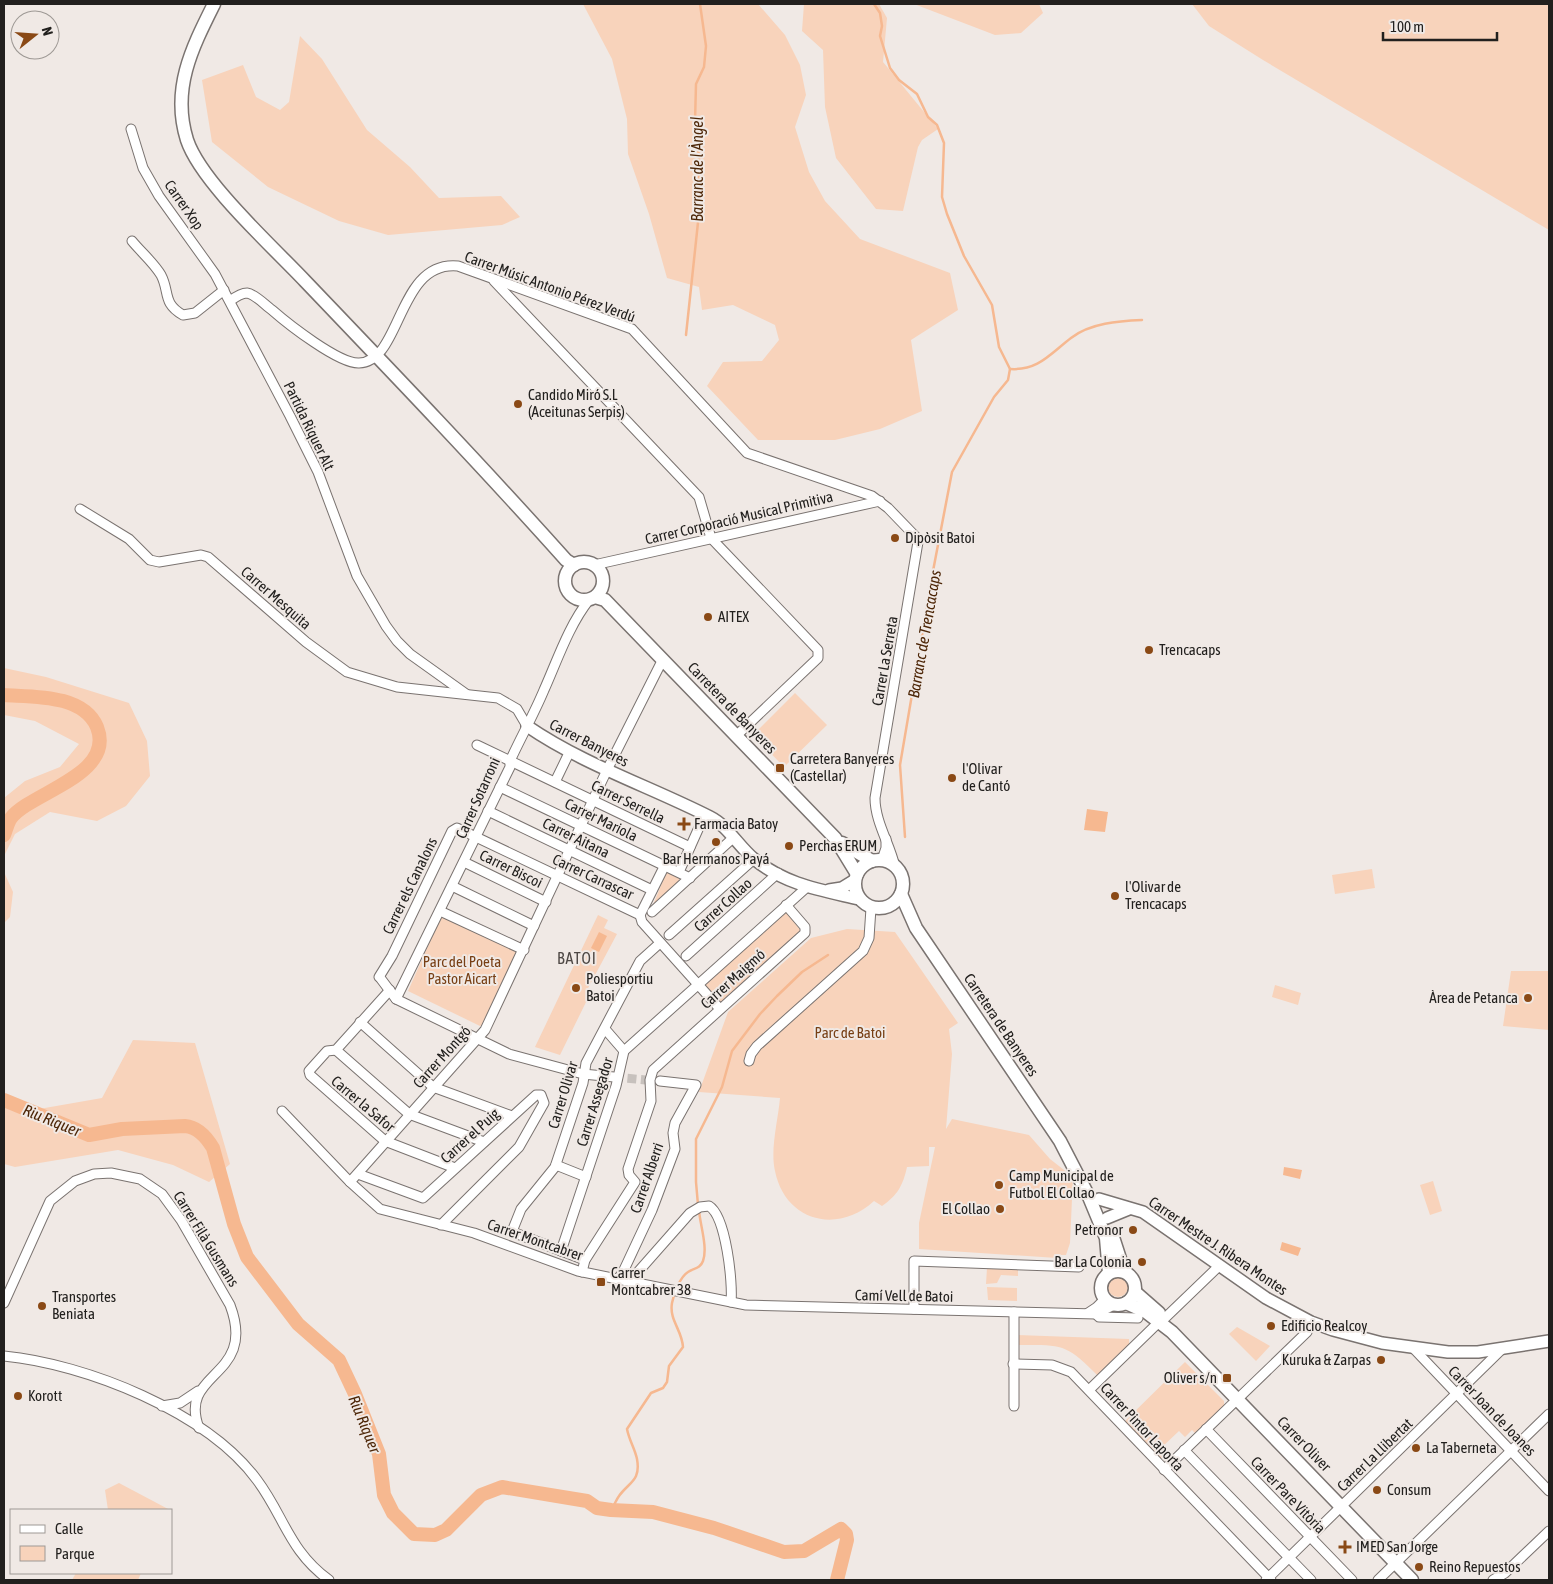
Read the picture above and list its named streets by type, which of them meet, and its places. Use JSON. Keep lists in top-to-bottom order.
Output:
{
  "streets": {
    "main road": ["Carretera de Banyeres", "Carrer Oliver"],
    "street": [
      "Carrer Xop",
      "Carrer Músic Antonio Pérez Verdú",
      "Partida Riquer Alt",
      "Carrer Corporació Musical Primitiva",
      "Carrer Mesquita",
      "Carrer La Serreta",
      "Carrer Banyeres",
      "Carrer Sotarroni",
      "Carrer Serrella",
      "Carrer Mariola",
      "Carrer Aitana",
      "Carrer Biscoi",
      "Carrer Carrascar",
      "Carrer els Canalons",
      "Carrer Collao",
      "Carrer Maigmó",
      "Carrer Montgó",
      "Carrer Olivar",
      "Carrer Assegador",
      "Carrer la Safor",
      "Carrer el Puig",
      "Carrer Alberri",
      "Carrer Filà Gusmans",
      "Carrer Montcabrer",
      "Carrer Mestre J. Ribera Montes",
      "Camí Vell de Batoi",
      "Carrer Joan de Joanes",
      "Carrer Pintor Laporta",
      "Carrer La Llibertat",
      "Carrer Pare Vitòria"
    ]
  },
  "crossings": [
    ["Carrer Xop", "Partida Riquer Alt"],
    ["Carrer Músic Antonio Pérez Verdú", "Carrer Corporació Musical Primitiva"],
    ["Carrer Músic Antonio Pérez Verdú", "Carrer La Serreta"],
    ["Partida Riquer Alt", "Carrer Banyeres"],
    ["Carrer Corporació Musical Primitiva", "Carrer La Serreta"],
    ["Carrer Corporació Musical Primitiva", "Carretera de Banyeres"],
    ["Carrer Corporació Musical Primitiva", "Carrer Sotarroni"],
    ["Carrer Mesquita", "Carrer Banyeres"],
    ["Carrer La Serreta", "Carretera de Banyeres"],
    ["Carrer La Serreta", "Carrer Banyeres"],
    ["Carretera de Banyeres", "Carrer Banyeres"],
    ["Carretera de Banyeres", "Carrer Sotarroni"],
    ["Carretera de Banyeres", "Carrer Montgó"],
    ["Carretera de Banyeres", "Carrer Mestre J. Ribera Montes"],
    ["Carretera de Banyeres", "Camí Vell de Batoi"],
    ["Carretera de Banyeres", "Carrer Oliver"],
    ["Carrer Banyeres", "Carrer Sotarroni"],
    ["Carrer Banyeres", "Carrer Collao"],
    ["Carrer Banyeres", "Carrer Montgó"],
    ["Carrer Banyeres", "Carrer Assegador"],
    ["Carrer Sotarroni", "Carrer Serrella"],
    ["Carrer Sotarroni", "Carrer Mariola"],
    ["Carrer Sotarroni", "Carrer Aitana"],
    ["Carrer Sotarroni", "Carrer Biscoi"],
    ["Carrer Sotarroni", "Carrer Carrascar"],
    ["Carrer Sotarroni", "Carrer els Canalons"],
    ["Carrer Serrella", "Carrer Montgó"],
    ["Carrer Mariola", "Carrer Montgó"],
    ["Carrer Aitana", "Carrer Montgó"],
    ["Carrer Biscoi", "Carrer Montgó"],
    ["Carrer Carrascar", "Carrer els Canalons"],
    ["Carrer Carrascar", "Carrer Maigmó"],
    ["Carrer Carrascar", "Carrer Montgó"],
    ["Carrer Carrascar", "Carrer Olivar"],
    ["Carrer Carrascar", "Carrer Assegador"],
    ["Carrer Maigmó", "Carrer Assegador"],
    ["Carrer Maigmó", "Carrer Montcabrer"],
    ["Carrer Montgó", "Carrer la Safor"],
    ["Carrer Montgó", "Carrer el Puig"],
    ["Carrer Montgó", "Carrer Montcabrer"],
    ["Carrer Olivar", "Carrer Montcabrer"],
    ["Carrer Assegador", "Carrer Montcabrer"],
    ["Carrer la Safor", "Carrer el Puig"],
    ["Carrer el Puig", "Carrer Montcabrer"],
    ["Carrer Alberri", "Carrer Montcabrer"],
    ["Carrer Montcabrer", "Camí Vell de Batoi"],
    ["Carrer Mestre J. Ribera Montes", "Carrer Joan de Joanes"],
    ["Carrer Mestre J. Ribera Montes", "Carrer La Llibertat"],
    ["Camí Vell de Batoi", "Carrer Oliver"],
    ["Carrer Joan de Joanes", "Carrer La Llibertat"],
    ["Carrer Pintor Laporta", "Carrer La Llibertat"],
    ["Carrer Oliver", "Carrer La Llibertat"],
    ["Carrer La Llibertat", "Carrer Pare Vitòria"]
  ],
  "districts": ["BATOI"],
  "water": ["Barranc de l'Àngel", "Barranc de Trencacaps", "Riu Riquer"],
  "parks": ["Parc del Poeta Pastor Aicart", "Parc de Batoi"],
  "places": {
    "other": [
      "Candido Miró S.L (Aceitunas Serpis)",
      "Dipòsit Batoi",
      "AITEX",
      "Trencacaps",
      "l'Olivar de Cantó",
      "Bar Hermanos Payá",
      "Perchas ERUM",
      "l'Olivar de Trencacaps",
      "Poliesportiu Batoi",
      "Àrea de Petanca",
      "Camp Municipal de Futbol El Collao",
      "El Collao",
      "Petronor",
      "Bar La Colonia",
      "Transportes Beniata",
      "Edificio Realcoy",
      "Kuruka & Zarpas",
      "Korott",
      "La Taberneta",
      "Consum",
      "Reino Repuestos"
    ],
    "transit": ["Carretera Banyeres (Castellar)", "Carrer Montcabrer 38", "Oliver s/n"],
    "health": ["Farmacia Batoy", "IMED San Jorge"]
  },
  "legend": ["Calle", "Parque"],
  "scale_bar": "100 m",
  "north": "right"
}
